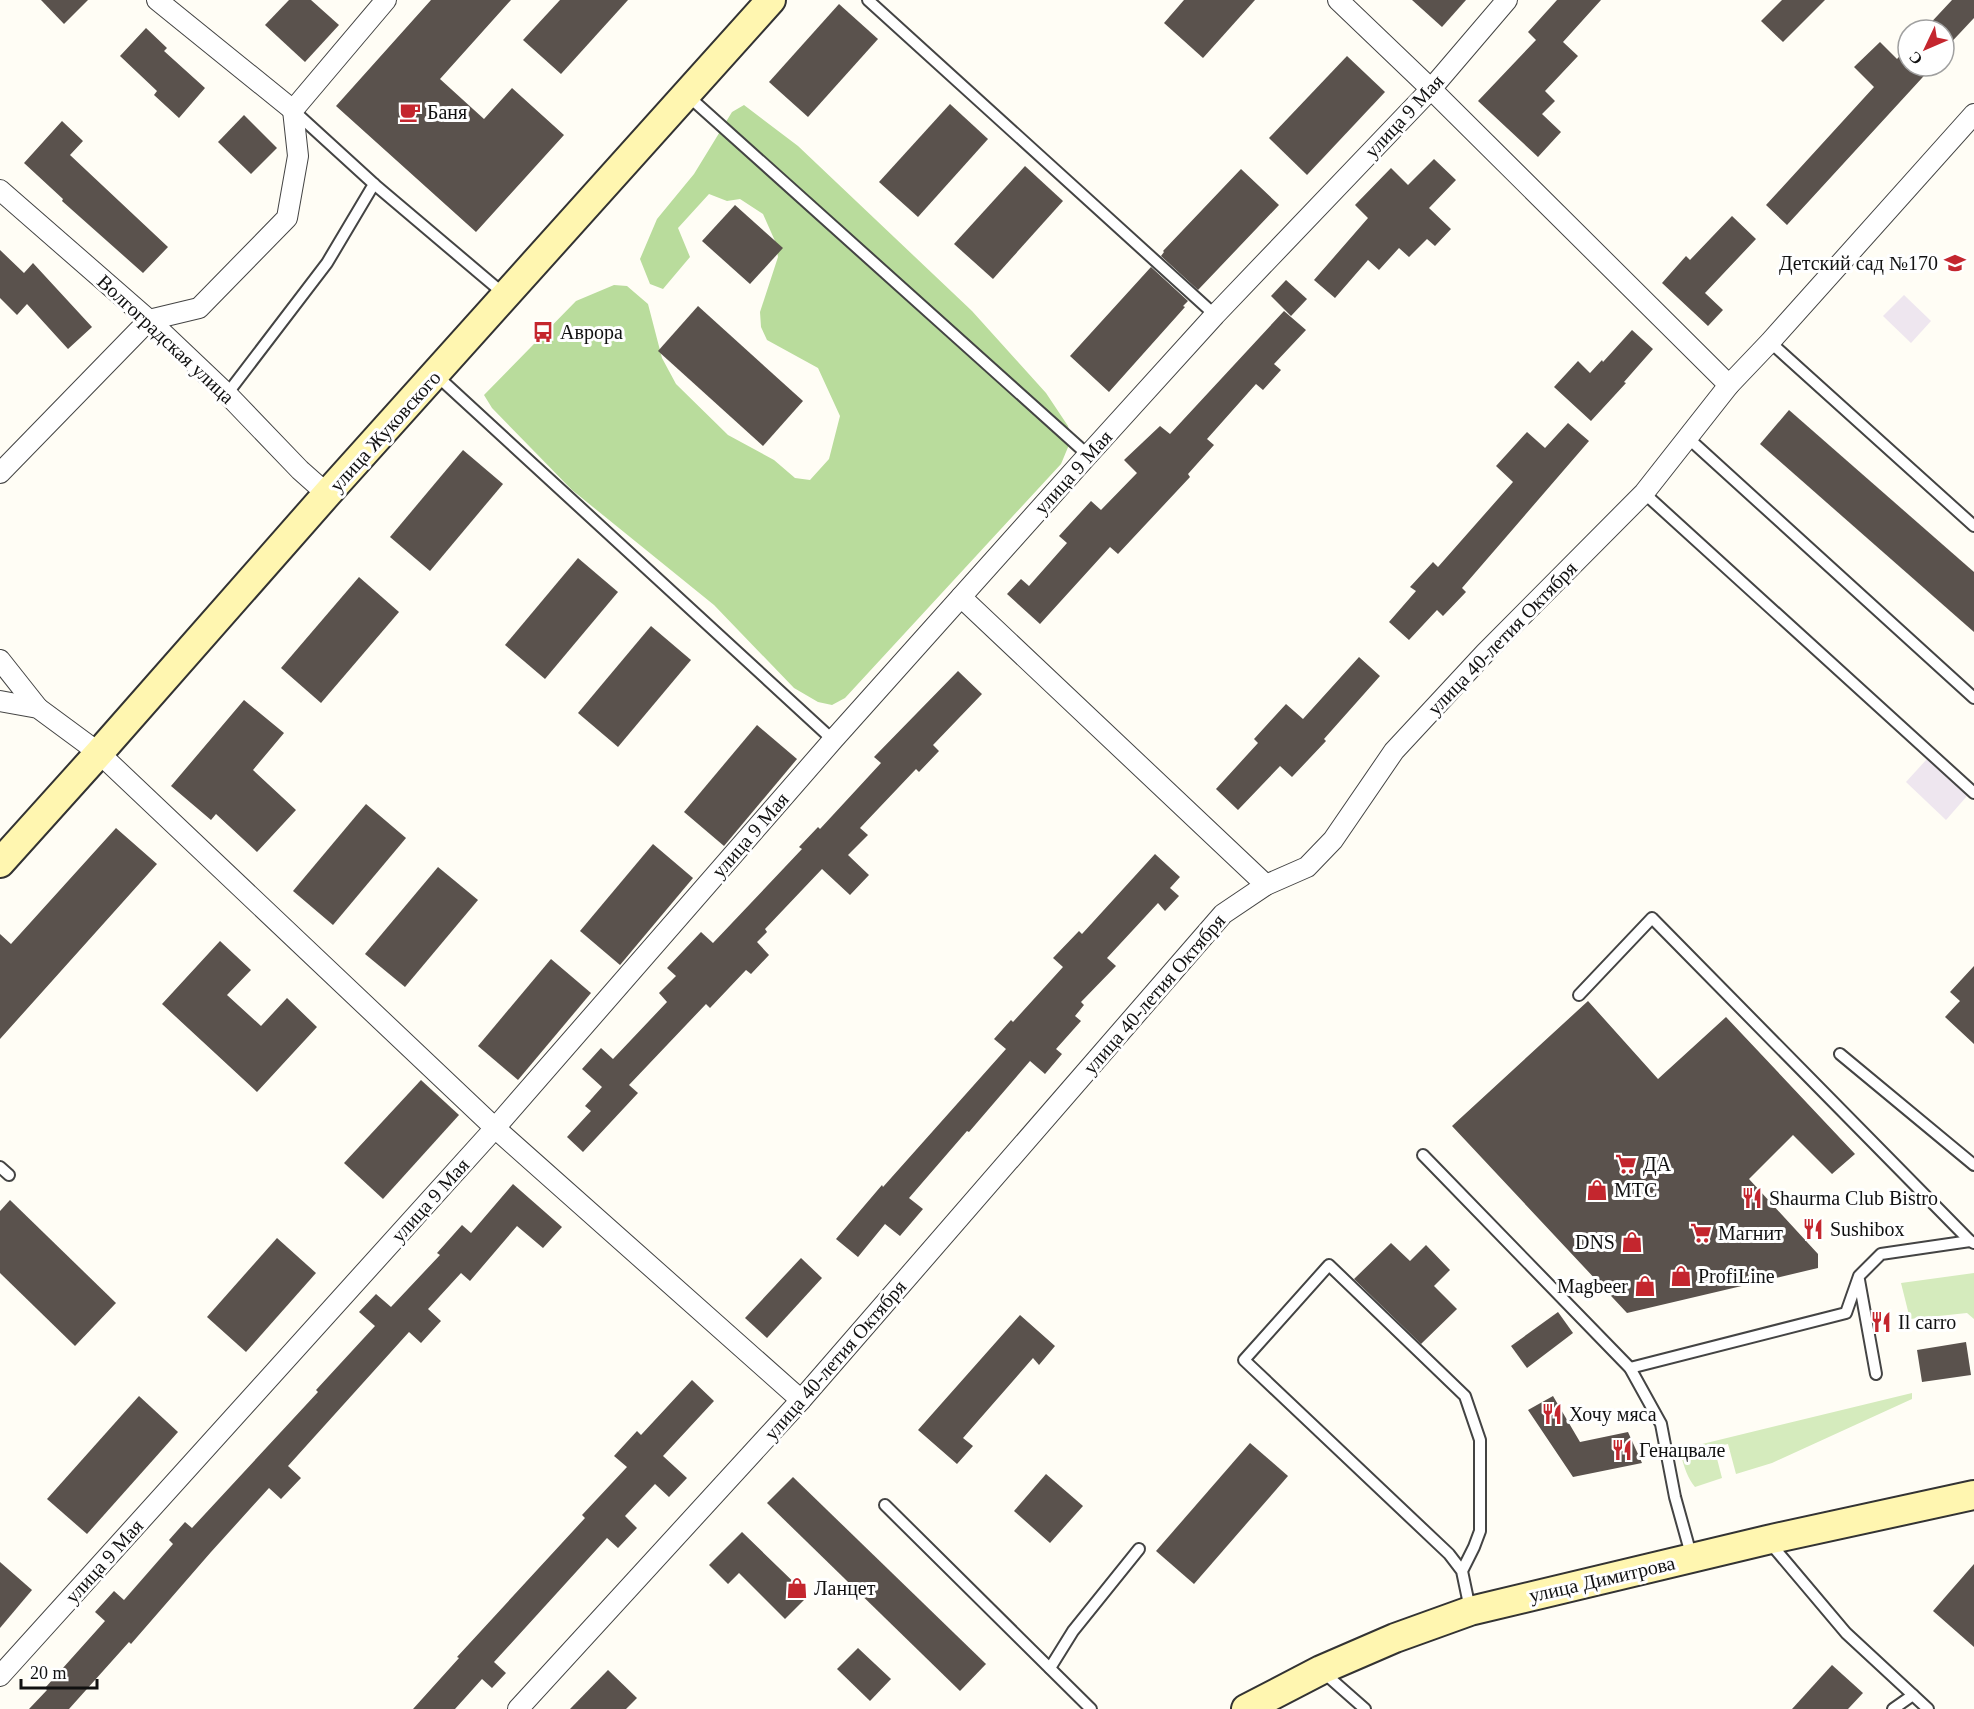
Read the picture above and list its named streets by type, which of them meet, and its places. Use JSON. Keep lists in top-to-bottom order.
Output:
{
  "streets": {
    "street": [
      "улица 9 Мая",
      "Волгоградская улица",
      "улица Жуковского",
      "улица 40-летия Октября",
      "улица Димитрова"
    ]
  },
  "crossings": [
    ["Волгоградская улица", "улица Жуковского"]
  ],
  "places": {
    "cafe": ["Баня"],
    "school or university": ["Детский сад №170"],
    "bus stop": ["Аврора"],
    "supermarket": ["ДА", "Магнит"],
    "shop": [
      "МТС",
      "DNS",
      "ProfiLine",
      "Magbeer",
      "Ланцет"
    ],
    "restaurant": [
      "Shaurma Club Bistro",
      "Sushibox",
      "Il carro",
      "Хочу мяса",
      "Генацвале"
    ]
  },
  "scale_bar": "20 m",
  "north": "bottom left"
}
